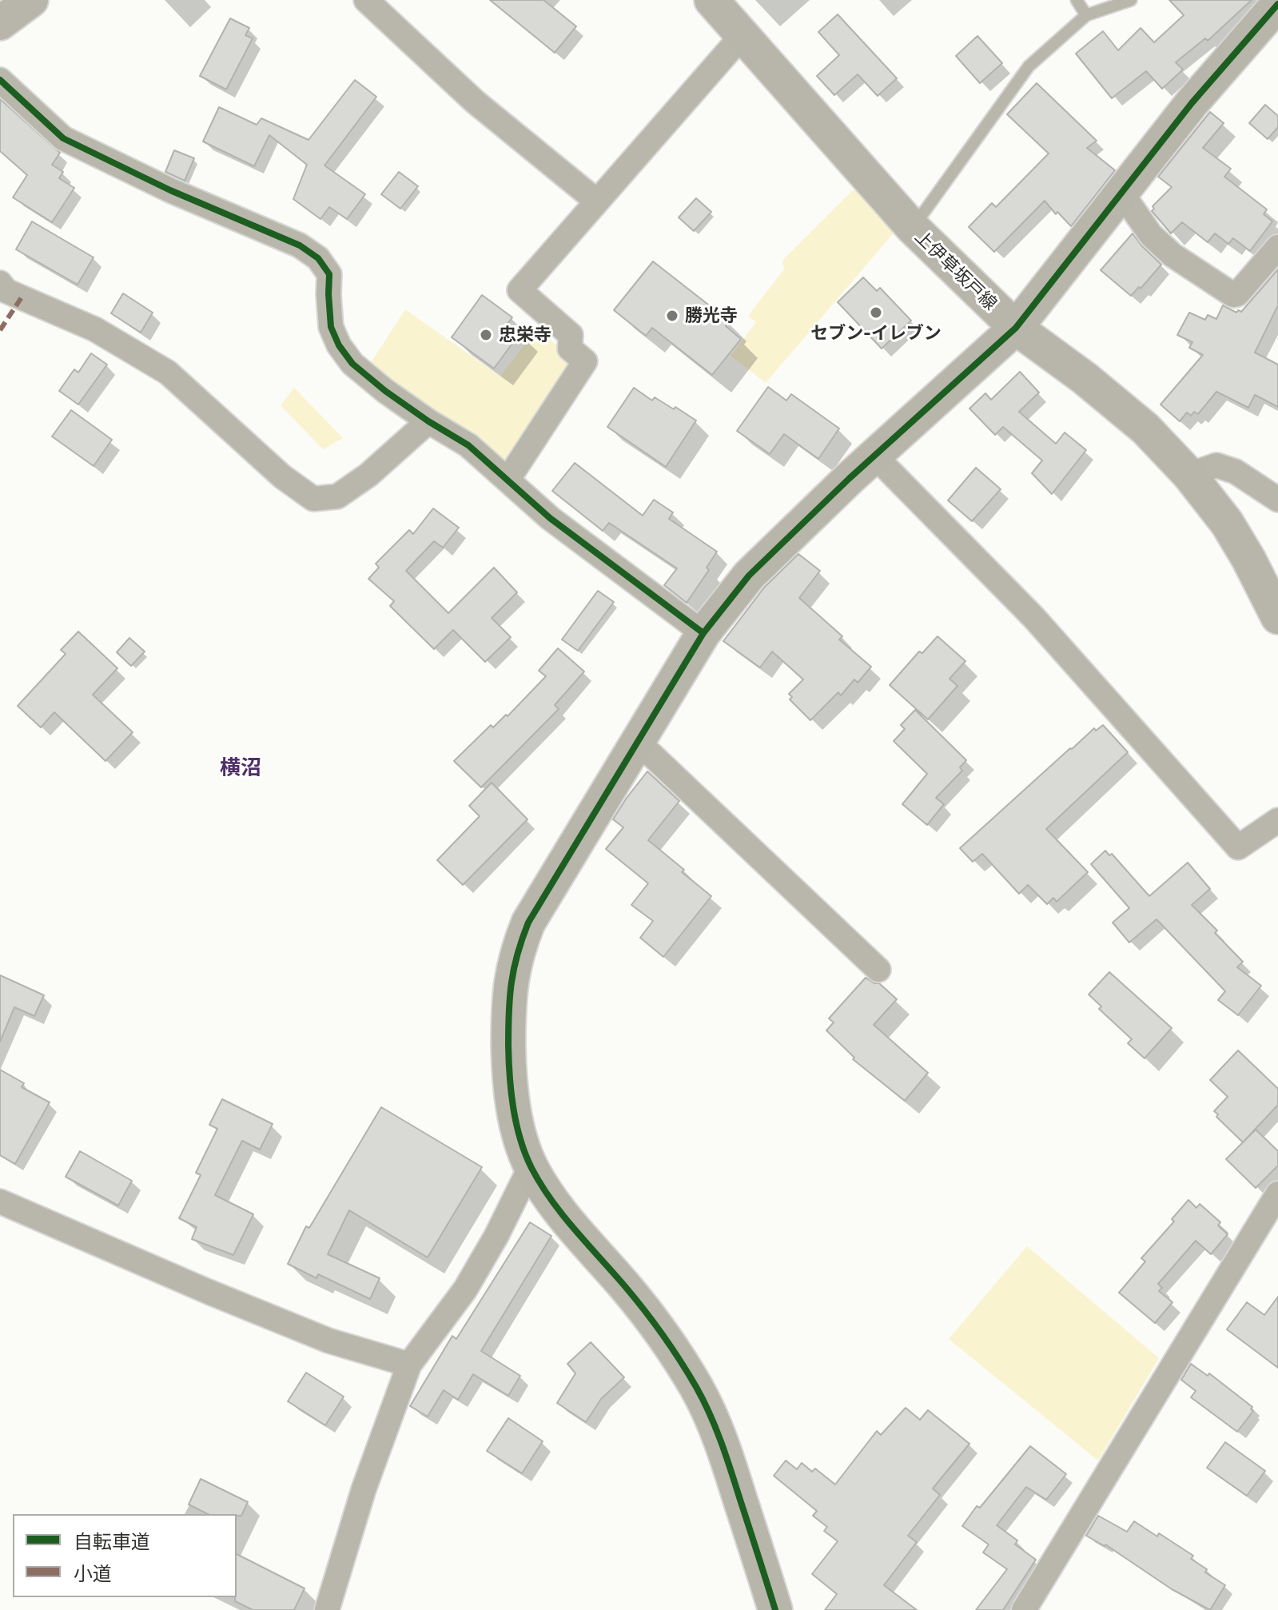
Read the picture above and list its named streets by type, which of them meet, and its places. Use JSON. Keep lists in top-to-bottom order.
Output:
{
  "streets": {
    "street": ["上伊草坂戸線"]
  },
  "districts": ["横沼"],
  "places": ["セブン-イレブン", "勝光寺", "忠栄寺"],
  "legend": ["自転車道", "小道"]
}
